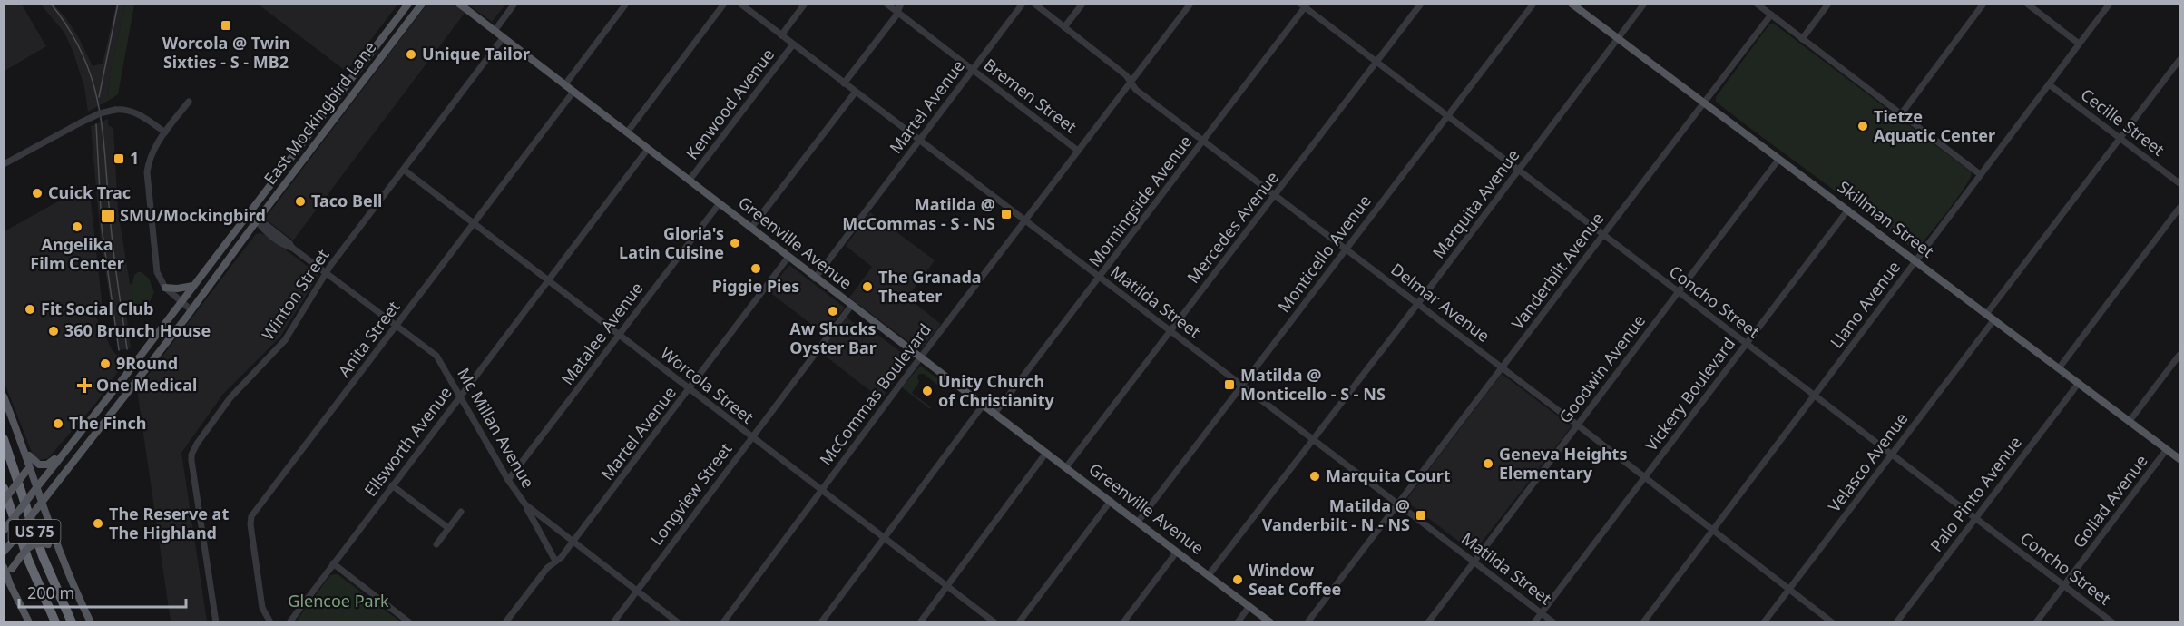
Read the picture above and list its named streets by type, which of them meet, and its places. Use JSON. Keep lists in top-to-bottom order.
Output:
{
  "streets": {
    "highway": ["US 75"],
    "main road": ["East Mockingbird Lane", "Skillman Street", "Greenville Avenue"],
    "street": [
      "Bremen Street",
      "Kenwood Avenue",
      "Martel Avenue",
      "Cecille Street",
      "Morningside Avenue",
      "Marquita Avenue",
      "Mercedes Avenue",
      "Monticello Avenue",
      "Vanderbilt Avenue",
      "Winton Street",
      "Matilda Street",
      "Concho Street",
      "Delmar Avenue",
      "Llano Avenue",
      "Matalee Avenue",
      "Anita Street",
      "Goodwin Avenue",
      "Worcola Street",
      "McCommas Boulevard",
      "Vickery Boulevard",
      "Mc Millan Avenue",
      "Ellsworth Avenue",
      "Velasco Avenue",
      "Longview Street",
      "Palo Pinto Avenue",
      "Goliad Avenue"
    ]
  },
  "crossings": [
    ["Bremen Street", "Martel Avenue"],
    ["Bremen Street", "McCommas Boulevard"],
    ["Kenwood Avenue", "Greenville Avenue"],
    ["Kenwood Avenue", "Matilda Street"],
    ["Martel Avenue", "Greenville Avenue"],
    ["Martel Avenue", "Matilda Street"],
    ["Martel Avenue", "Worcola Street"],
    ["Martel Avenue", "Mc Millan Avenue"],
    ["East Mockingbird Lane", "Mc Millan Avenue"],
    ["Cecille Street", "Llano Avenue"],
    ["Morningside Avenue", "Greenville Avenue"],
    ["Morningside Avenue", "Matilda Street"],
    ["Morningside Avenue", "Concho Street"],
    ["Morningside Avenue", "Delmar Avenue"],
    ["Marquita Avenue", "Skillman Street"],
    ["Marquita Avenue", "Greenville Avenue"],
    ["Marquita Avenue", "Matilda Street"],
    ["Marquita Avenue", "Concho Street"],
    ["Marquita Avenue", "Delmar Avenue"],
    ["Skillman Street", "Vanderbilt Avenue"],
    ["Skillman Street", "Llano Avenue"],
    ["Skillman Street", "Goodwin Avenue"],
    ["Skillman Street", "Vickery Boulevard"],
    ["Skillman Street", "Velasco Avenue"],
    ["Skillman Street", "Palo Pinto Avenue"],
    ["Skillman Street", "Goliad Avenue"],
    ["Mercedes Avenue", "Greenville Avenue"],
    ["Mercedes Avenue", "Matilda Street"],
    ["Mercedes Avenue", "Concho Street"],
    ["Mercedes Avenue", "Delmar Avenue"],
    ["Greenville Avenue", "Monticello Avenue"],
    ["Greenville Avenue", "Winton Street"],
    ["Greenville Avenue", "Matalee Avenue"],
    ["Greenville Avenue", "Anita Street"],
    ["Greenville Avenue", "McCommas Boulevard"],
    ["Greenville Avenue", "Ellsworth Avenue"],
    ["Greenville Avenue", "Longview Street"],
    ["Monticello Avenue", "Matilda Street"],
    ["Monticello Avenue", "Concho Street"],
    ["Monticello Avenue", "Delmar Avenue"],
    ["Vanderbilt Avenue", "Matilda Street"],
    ["Vanderbilt Avenue", "Concho Street"],
    ["Vanderbilt Avenue", "Delmar Avenue"],
    ["Winton Street", "Worcola Street"],
    ["Winton Street", "Mc Millan Avenue"],
    ["Matilda Street", "Goodwin Avenue"],
    ["Matilda Street", "McCommas Boulevard"],
    ["Matilda Street", "Vickery Boulevard"],
    ["Concho Street", "Llano Avenue"],
    ["Concho Street", "Goodwin Avenue"],
    ["Concho Street", "Vickery Boulevard"],
    ["Concho Street", "Velasco Avenue"],
    ["Concho Street", "Palo Pinto Avenue"],
    ["Concho Street", "Goliad Avenue"],
    ["Delmar Avenue", "Llano Avenue"],
    ["Delmar Avenue", "Goodwin Avenue"],
    ["Delmar Avenue", "McCommas Boulevard"],
    ["Delmar Avenue", "Vickery Boulevard"],
    ["Delmar Avenue", "Velasco Avenue"],
    ["Matalee Avenue", "Worcola Street"],
    ["Matalee Avenue", "Mc Millan Avenue"],
    ["Anita Street", "Worcola Street"],
    ["Anita Street", "Mc Millan Avenue"],
    ["Worcola Street", "McCommas Boulevard"],
    ["Worcola Street", "Ellsworth Avenue"],
    ["Worcola Street", "Longview Street"],
    ["Mc Millan Avenue", "Ellsworth Avenue"],
    ["Mc Millan Avenue", "Longview Street"]
  ],
  "parks": ["Glencoe Park"],
  "places": {
    "transit": [
      "Worcola @ Twin Sixties - S - MB2",
      "1",
      "Matilda @ McCommas - S - NS",
      "SMU/Mockingbird",
      "Matilda @ Monticello - S - NS",
      "Matilda @ Vanderbilt - N - NS"
    ],
    "other": [
      "Unique Tailor",
      "Tietze Aquatic Center",
      "Cuick Trac",
      "Taco Bell",
      "Angelika Film Center",
      "Gloria's Latin Cuisine",
      "Piggie Pies",
      "The Granada Theater",
      "Fit Social Club",
      "Aw Shucks Oyster Bar",
      "360 Brunch House",
      "9Round",
      "Unity Church of Christianity",
      "The Finch",
      "Geneva Heights Elementary",
      "Marquita Court",
      "The Reserve at The Highland",
      "Window Seat Coffee"
    ],
    "health": ["One Medical"]
  },
  "scale_bar": "200 m"
}
